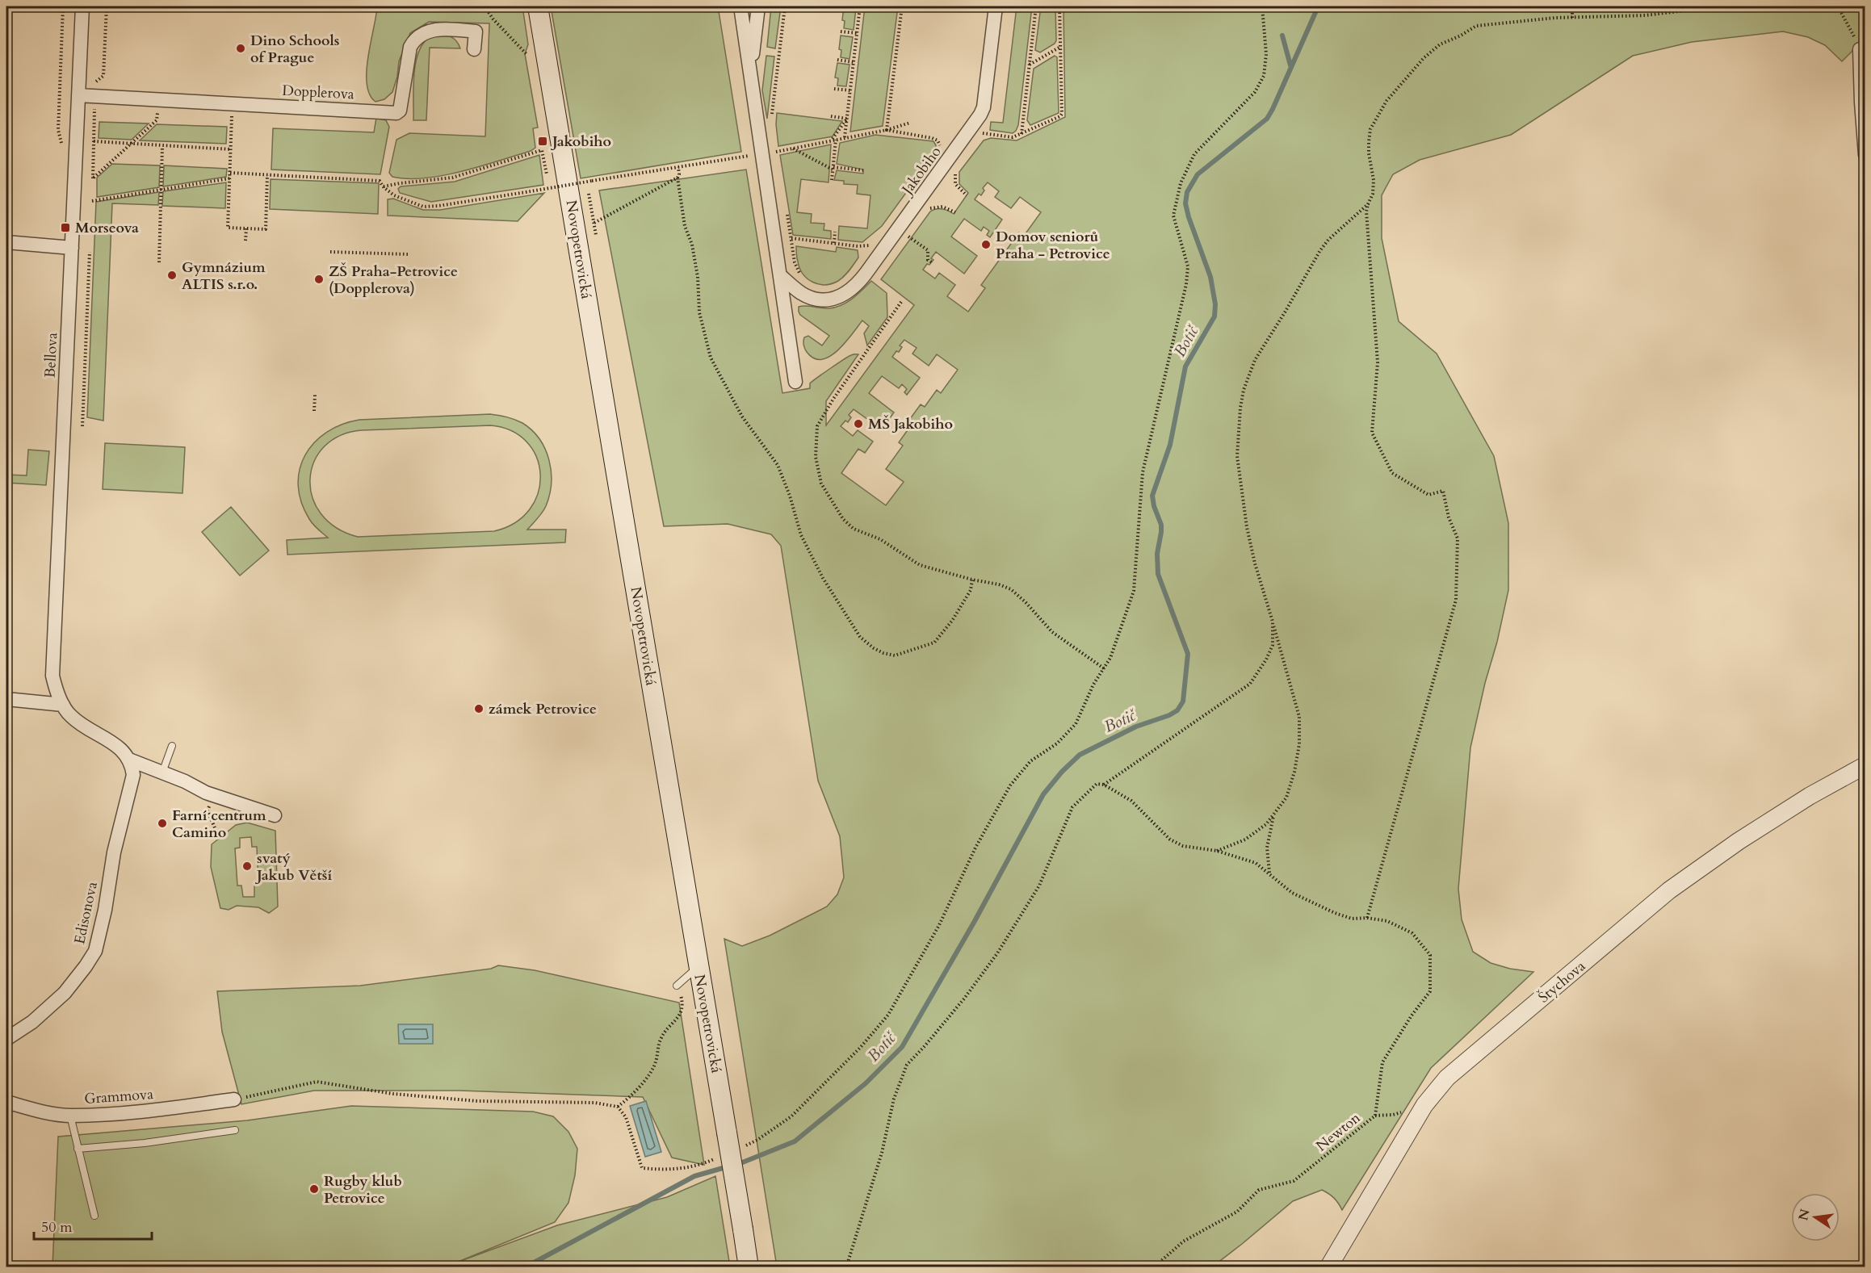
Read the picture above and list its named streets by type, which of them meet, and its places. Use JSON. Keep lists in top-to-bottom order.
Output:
{
  "streets": {
    "main road": ["Novopetrovická"],
    "street": [
      "Dopplerova",
      "Jakobiho",
      "Bellova",
      "Edisonova",
      "Štychova",
      "Grammova"
    ],
    "path": ["Newton"]
  },
  "crossings": [
    ["Dopplerova", "Bellova"]
  ],
  "water": ["Botič"],
  "places": {
    "other": [
      "Dino Schools of Prague",
      "Domov seniorů Praha - Petrovice",
      "Gymnázium ALTIS s.r.o.",
      "ZŠ Praha-Petrovice (Dopplerova)",
      "MŠ Jakobiho",
      "zámek Petrovice",
      "Farní centrum Camino",
      "svatý Jakub Větší",
      "Rugby klub Petrovice"
    ],
    "transit": ["Jakobiho", "Morseova"]
  },
  "scale_bar": "50 m",
  "north": "left"
}
